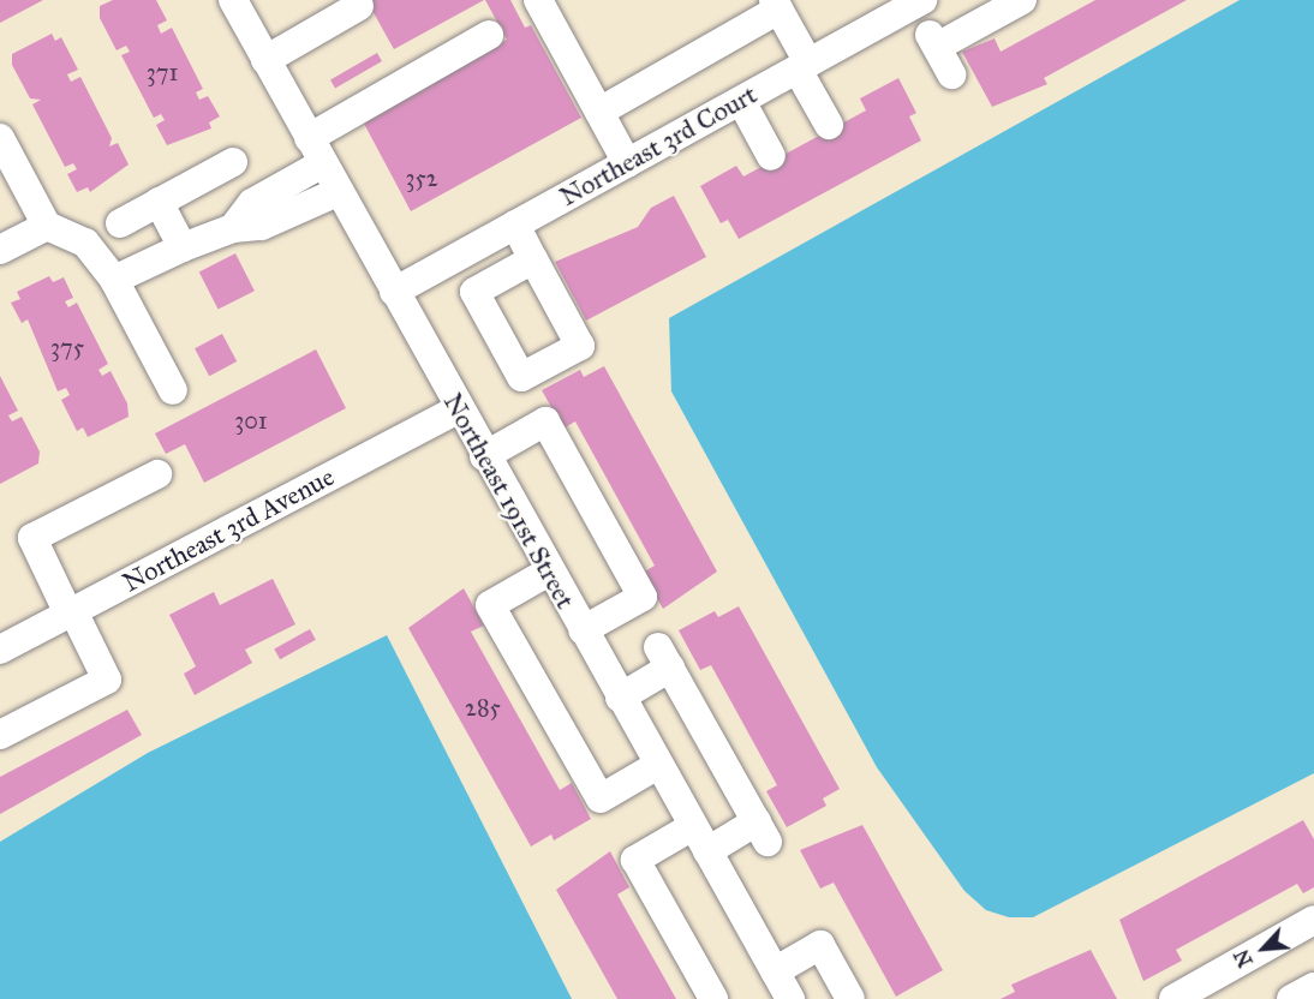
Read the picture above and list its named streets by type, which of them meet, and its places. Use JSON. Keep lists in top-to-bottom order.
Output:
{
  "streets": {
    "street": ["Northeast 3rd Court", "Northeast 191st Street", "Northeast 3rd Avenue"]
  },
  "crossings": [
    ["Northeast 3rd Court", "Northeast 191st Street"],
    ["Northeast 191st Street", "Northeast 3rd Avenue"]
  ],
  "house_numbers": [
    "371",
    "352",
    "375",
    "301",
    "285"
  ],
  "north": "bottom left"
}
